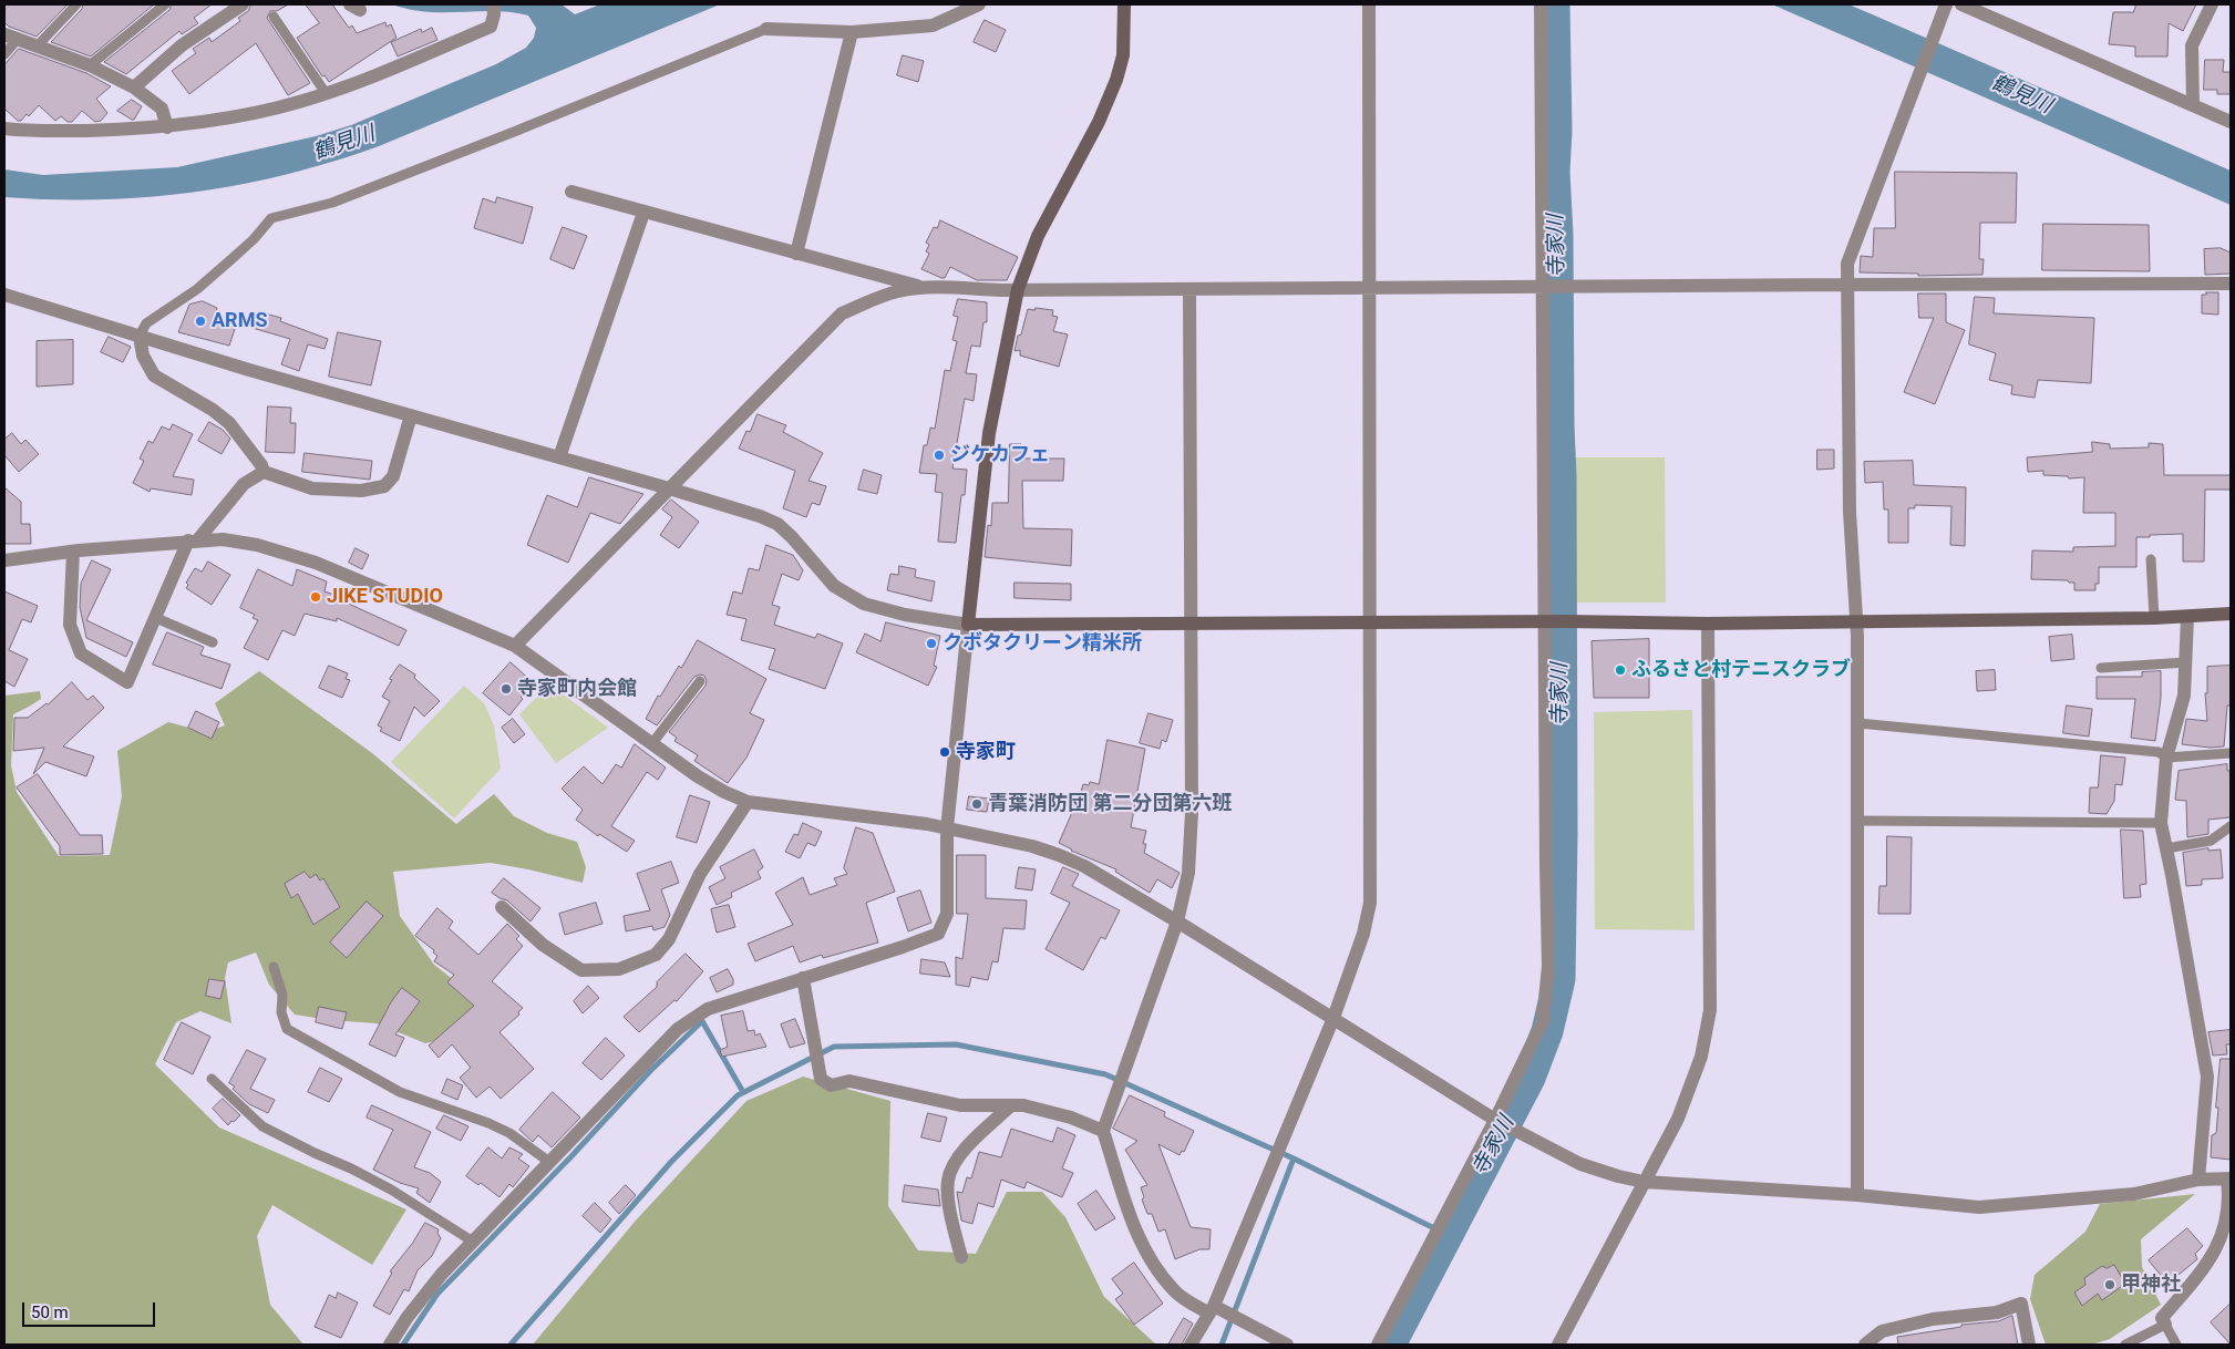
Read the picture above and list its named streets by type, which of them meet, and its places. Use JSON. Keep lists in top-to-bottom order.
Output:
{
  "water": ["鶴見川", "寺家川"],
  "places": [
    "ARMS",
    "ジケカフェ",
    "JIKE STUDIO",
    "クボタクリーン精米所",
    "ふるさと村テニスクラブ",
    "寺家町内会館",
    "寺家町",
    "青葉消防団 第二分団第六班",
    "甲神社"
  ],
  "scale_bar": "50 m"
}
